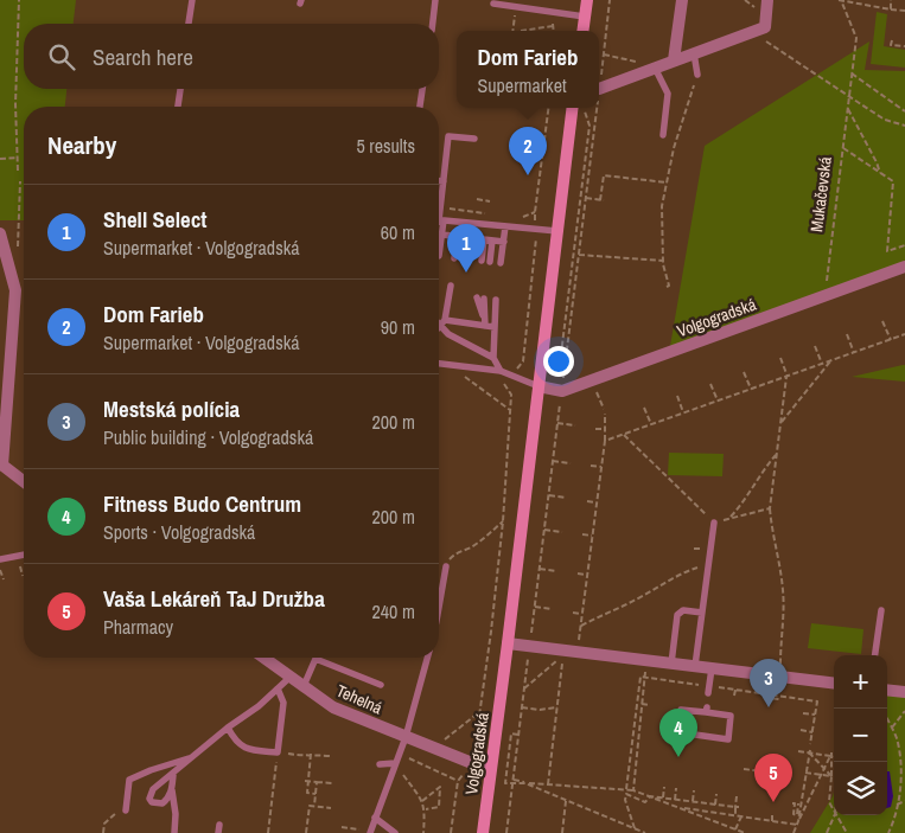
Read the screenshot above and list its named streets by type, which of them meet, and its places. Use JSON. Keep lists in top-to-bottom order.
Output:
{
  "streets": {
    "street": ["Volgogradská", "Tehelná"],
    "path": ["Mukačevská"]
  },
  "crossings": [
    ["Mukačevská", "Volgogradská"],
    ["Volgogradská", "Tehelná"]
  ],
  "page": {
    "search": "Search here",
    "popup": ["Dom Farieb", "Supermarket"],
    "heading": ["Nearby", "5 results"],
    "pins": [
      "2",
      "1",
      "3",
      "4",
      "5"
    ],
    "list": [
      {
        "mark": "1",
        "name": "Shell Select",
        "note": "Supermarket · Volgogradská",
        "value": "60 m"
      },
      {
        "mark": "2",
        "name": "Dom Farieb",
        "note": "Supermarket · Volgogradská",
        "value": "90 m"
      },
      {
        "mark": "3",
        "name": "Mestská polícia",
        "note": "Public building · Volgogradská",
        "value": "200 m"
      },
      {
        "mark": "4",
        "name": "Fitness Budo Centrum",
        "note": "Sports · Volgogradská",
        "value": "200 m"
      },
      {
        "mark": "5",
        "name": "Vaša Lekáreň TaJ Družba",
        "note": "Pharmacy",
        "value": "240 m"
      }
    ],
    "map_buttons": ["+", "−"]
  }
}
